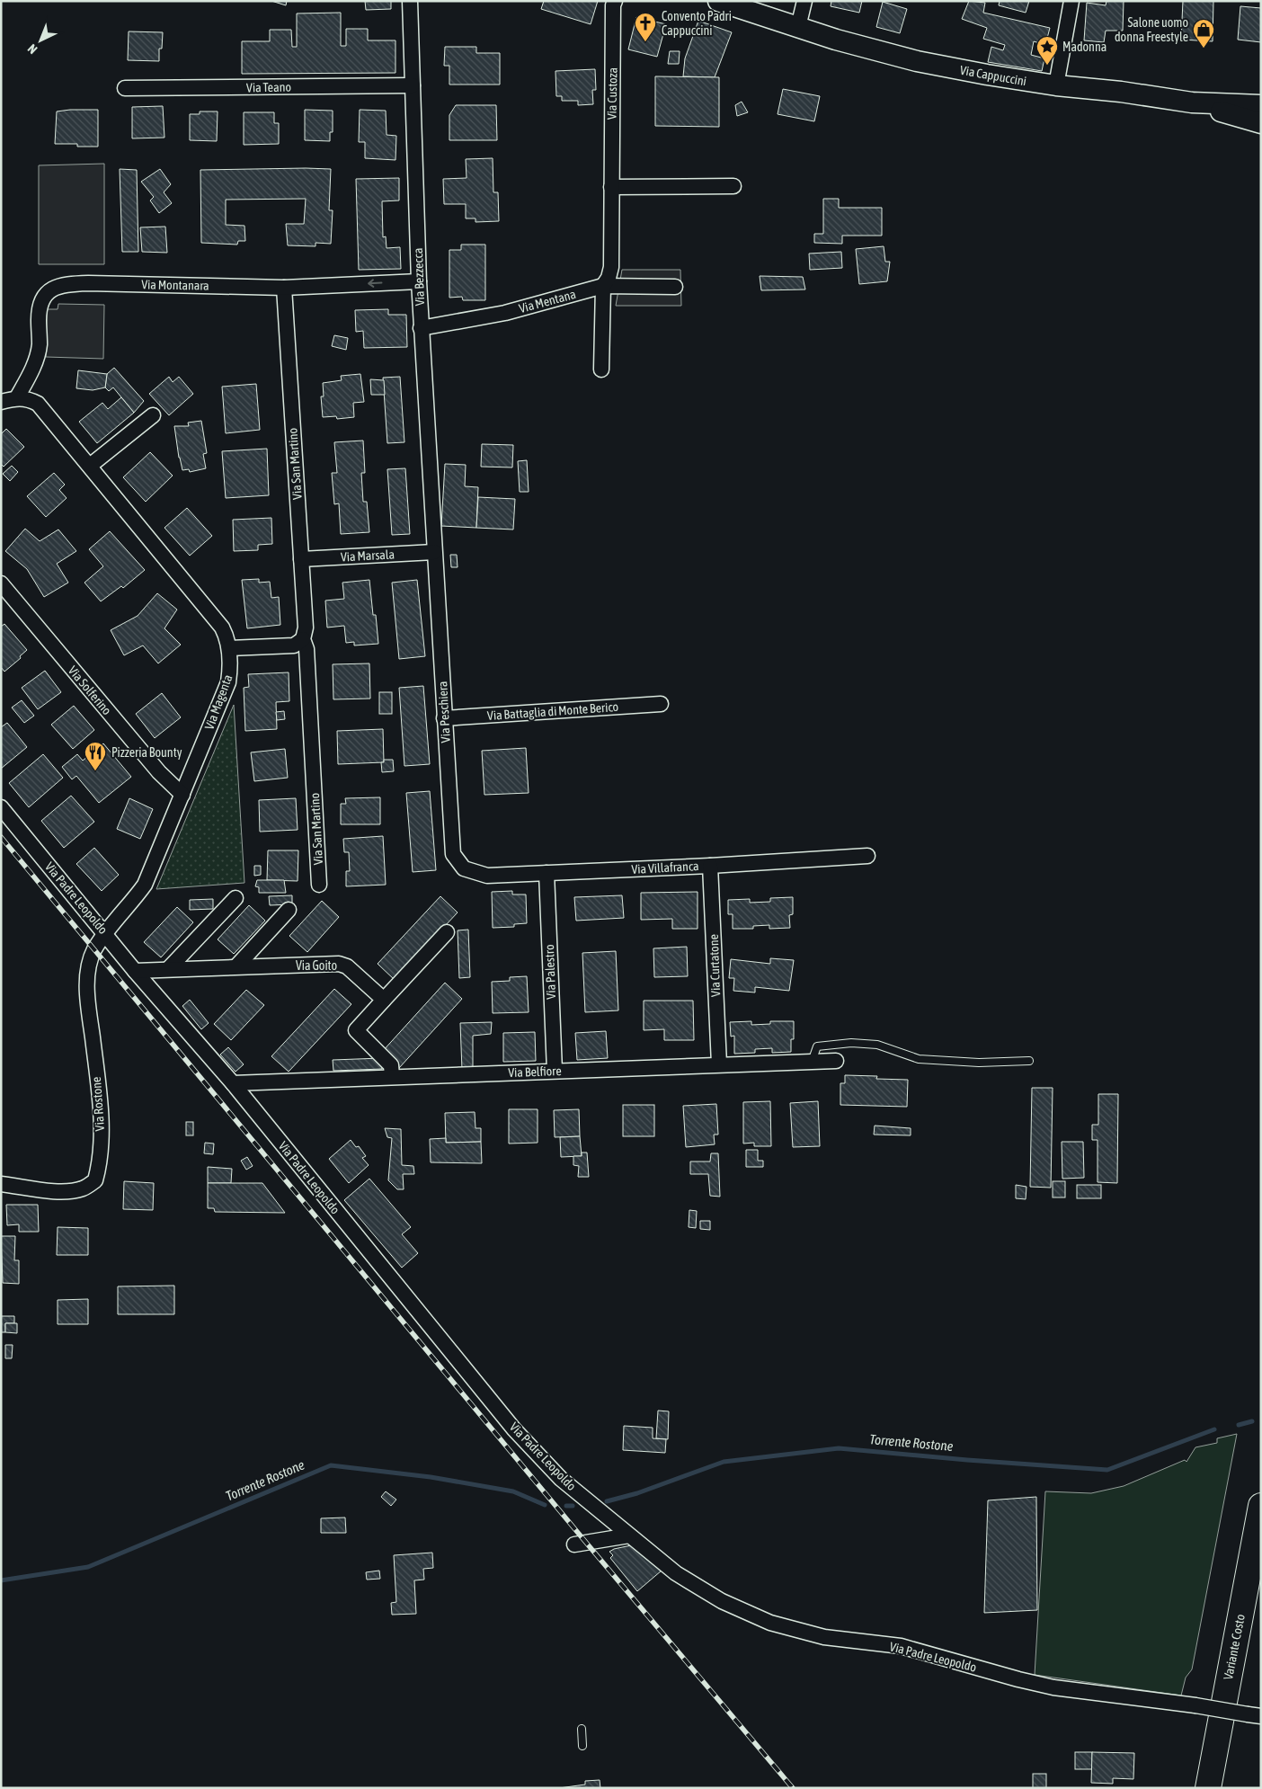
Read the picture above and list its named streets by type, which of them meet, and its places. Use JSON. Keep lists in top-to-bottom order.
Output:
{
  "streets": {
    "highway": ["Variante Costo"],
    "main road": ["Via Cappuccini"],
    "street": [
      "Via Teano",
      "Via Custoza",
      "Via Bezzecca",
      "Via Montanara",
      "Via Mentana",
      "Via San Martino",
      "Via Marsala",
      "Via Solferino",
      "Via Magenta",
      "Via Battaglia di Monte Berico",
      "Via Peschiera",
      "Via Villafranca",
      "Via Padre Leopoldo",
      "Via Goito",
      "Via Curtatone",
      "Via Palestro",
      "Via Belfiore",
      "Via Rostone"
    ]
  },
  "crossings": [
    ["Via Teano", "Via Bezzecca"],
    ["Via Custoza", "Via Mentana"],
    ["Via Bezzecca", "Via Montanara"],
    ["Via Bezzecca", "Via Mentana"],
    ["Via Bezzecca", "Via Marsala"],
    ["Via Bezzecca", "Via Peschiera"],
    ["Via Montanara", "Via San Martino"],
    ["Via Montanara", "Via Magenta"],
    ["Via San Martino", "Via Marsala"],
    ["Via Marsala", "Via Peschiera"],
    ["Via Solferino", "Via Magenta"],
    ["Via Magenta", "Via Padre Leopoldo"],
    ["Via Magenta", "Via Rostone"],
    ["Via Battaglia di Monte Berico", "Via Peschiera"],
    ["Via Peschiera", "Via Villafranca"],
    ["Via Villafranca", "Via Curtatone"],
    ["Via Villafranca", "Via Palestro"],
    ["Via Padre Leopoldo", "Via Goito"],
    ["Via Padre Leopoldo", "Via Belfiore"],
    ["Via Padre Leopoldo", "Via Rostone"],
    ["Via Curtatone", "Via Belfiore"],
    ["Via Palestro", "Via Belfiore"]
  ],
  "water": ["Torrente Rostone"],
  "places": {
    "church": ["Convento Padri Cappuccini"],
    "shop": ["Salone uomo donna Freestyle"],
    "place": ["Madonna"],
    "restaurant": ["Pizzeria Bounty"]
  },
  "north": "bottom left"
}
